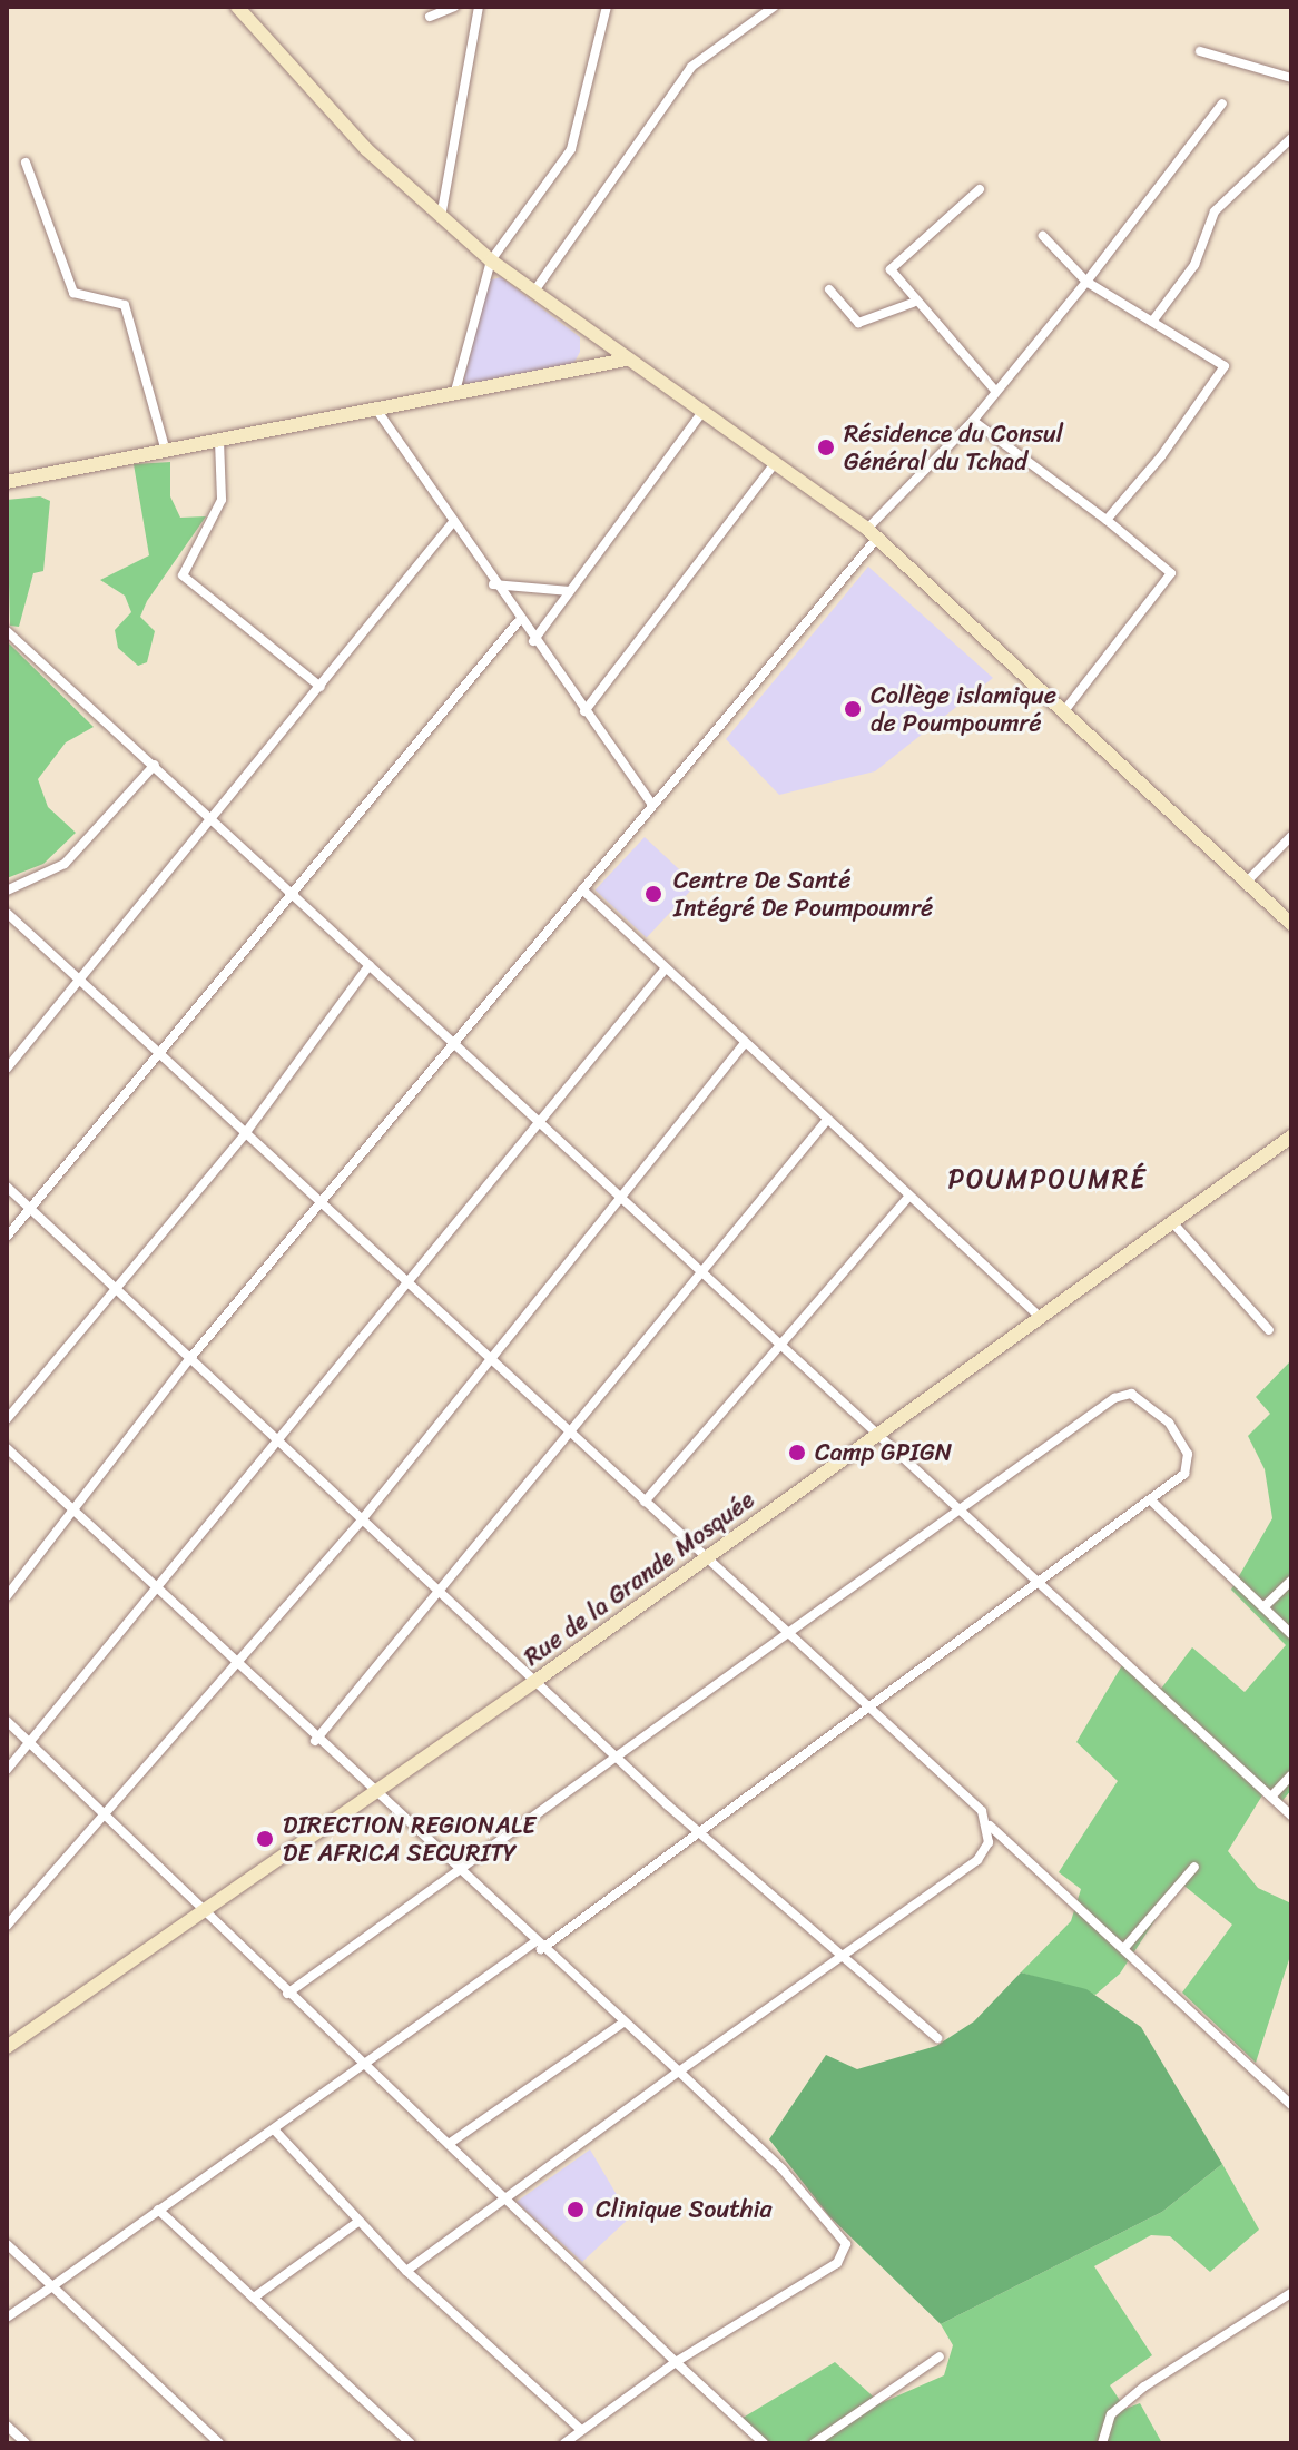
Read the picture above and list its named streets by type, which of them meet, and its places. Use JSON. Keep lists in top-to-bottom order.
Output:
{
  "streets": {
    "street": ["Rue de la Grande Mosquée"]
  },
  "districts": ["POUMPOUMRÉ"],
  "places": [
    "Résidence du Consul Général du Tchad",
    "Collège islamique de Poumpoumré",
    "Centre De Santé Intégré De Poumpoumré",
    "Camp GPIGN",
    "DIRECTION REGIONALE DE AFRICA SECURITY",
    "Clinique Southia"
  ]
}
